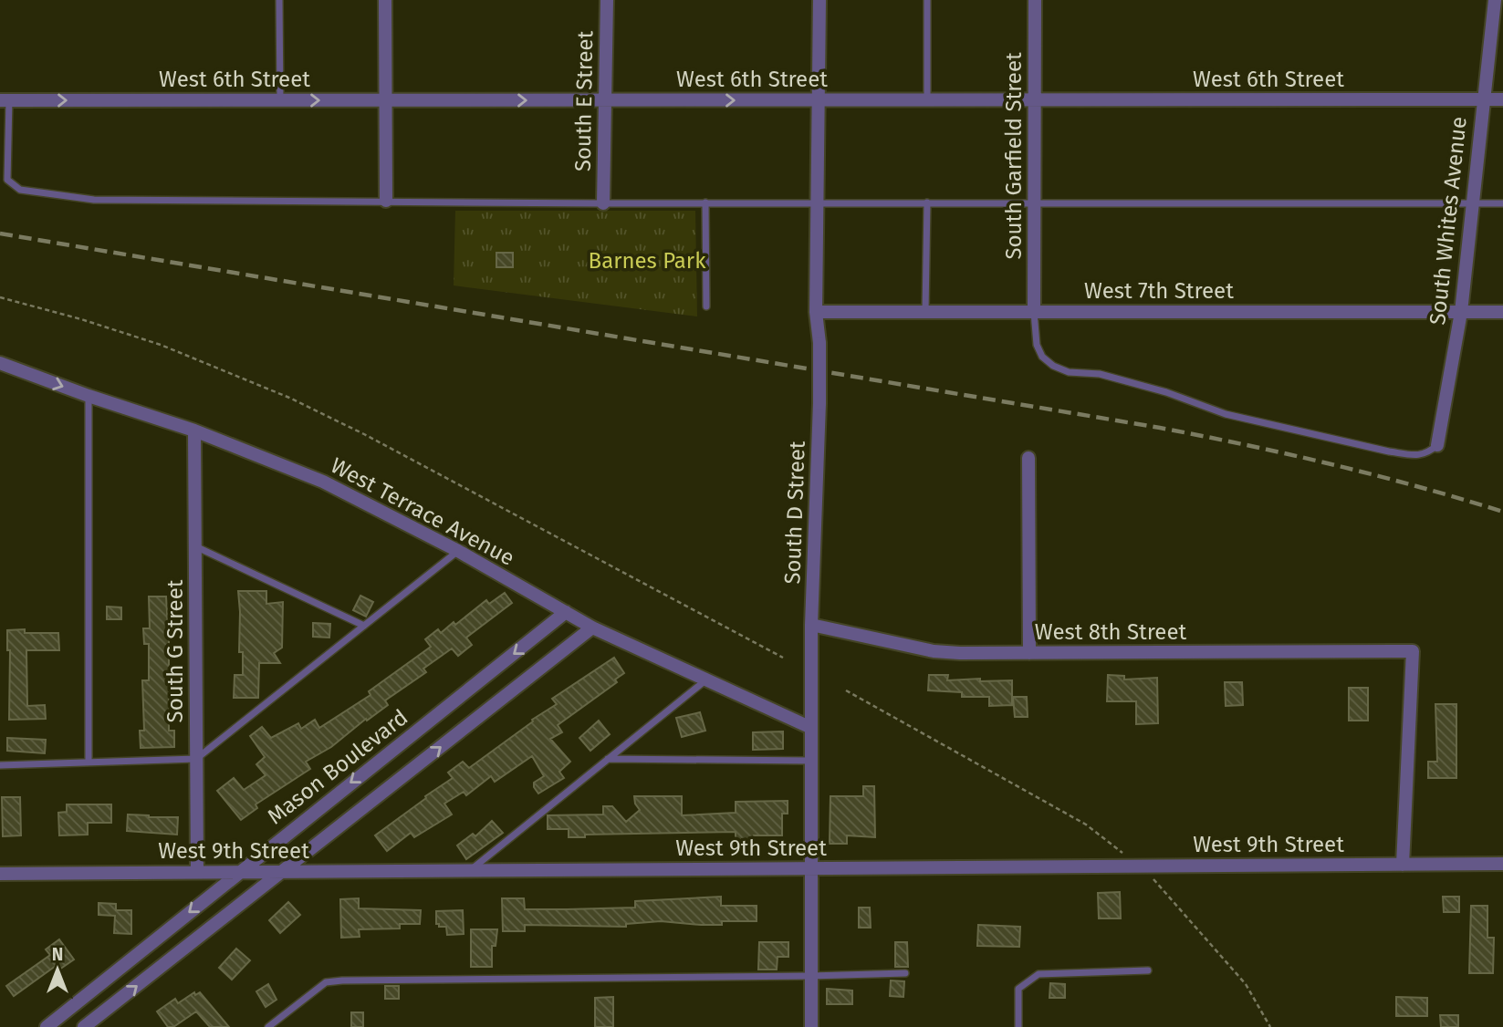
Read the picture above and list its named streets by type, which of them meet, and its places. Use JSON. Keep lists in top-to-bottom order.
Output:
{
  "streets": {
    "street": [
      "West 6th Street",
      "South E Street",
      "South Garfield Street",
      "South Whites Avenue",
      "West 7th Street",
      "West Terrace Avenue",
      "South D Street",
      "West 8th Street",
      "South G Street",
      "Mason Boulevard",
      "West 9th Street"
    ]
  },
  "crossings": [
    ["West 6th Street", "South E Street"],
    ["West 6th Street", "South Garfield Street"],
    ["West 6th Street", "South Whites Avenue"],
    ["West 6th Street", "South D Street"],
    ["South Garfield Street", "West 7th Street"],
    ["South Whites Avenue", "West 7th Street"],
    ["West 7th Street", "South D Street"],
    ["West Terrace Avenue", "South D Street"],
    ["West Terrace Avenue", "South G Street"],
    ["West Terrace Avenue", "Mason Boulevard"],
    ["South D Street", "West 8th Street"],
    ["South D Street", "West 9th Street"],
    ["West 8th Street", "West 9th Street"],
    ["South G Street", "West 9th Street"],
    ["Mason Boulevard", "West 9th Street"]
  ],
  "one_way": ["West 6th Street"],
  "parks": ["Barnes Park"],
  "north": "top"
}
